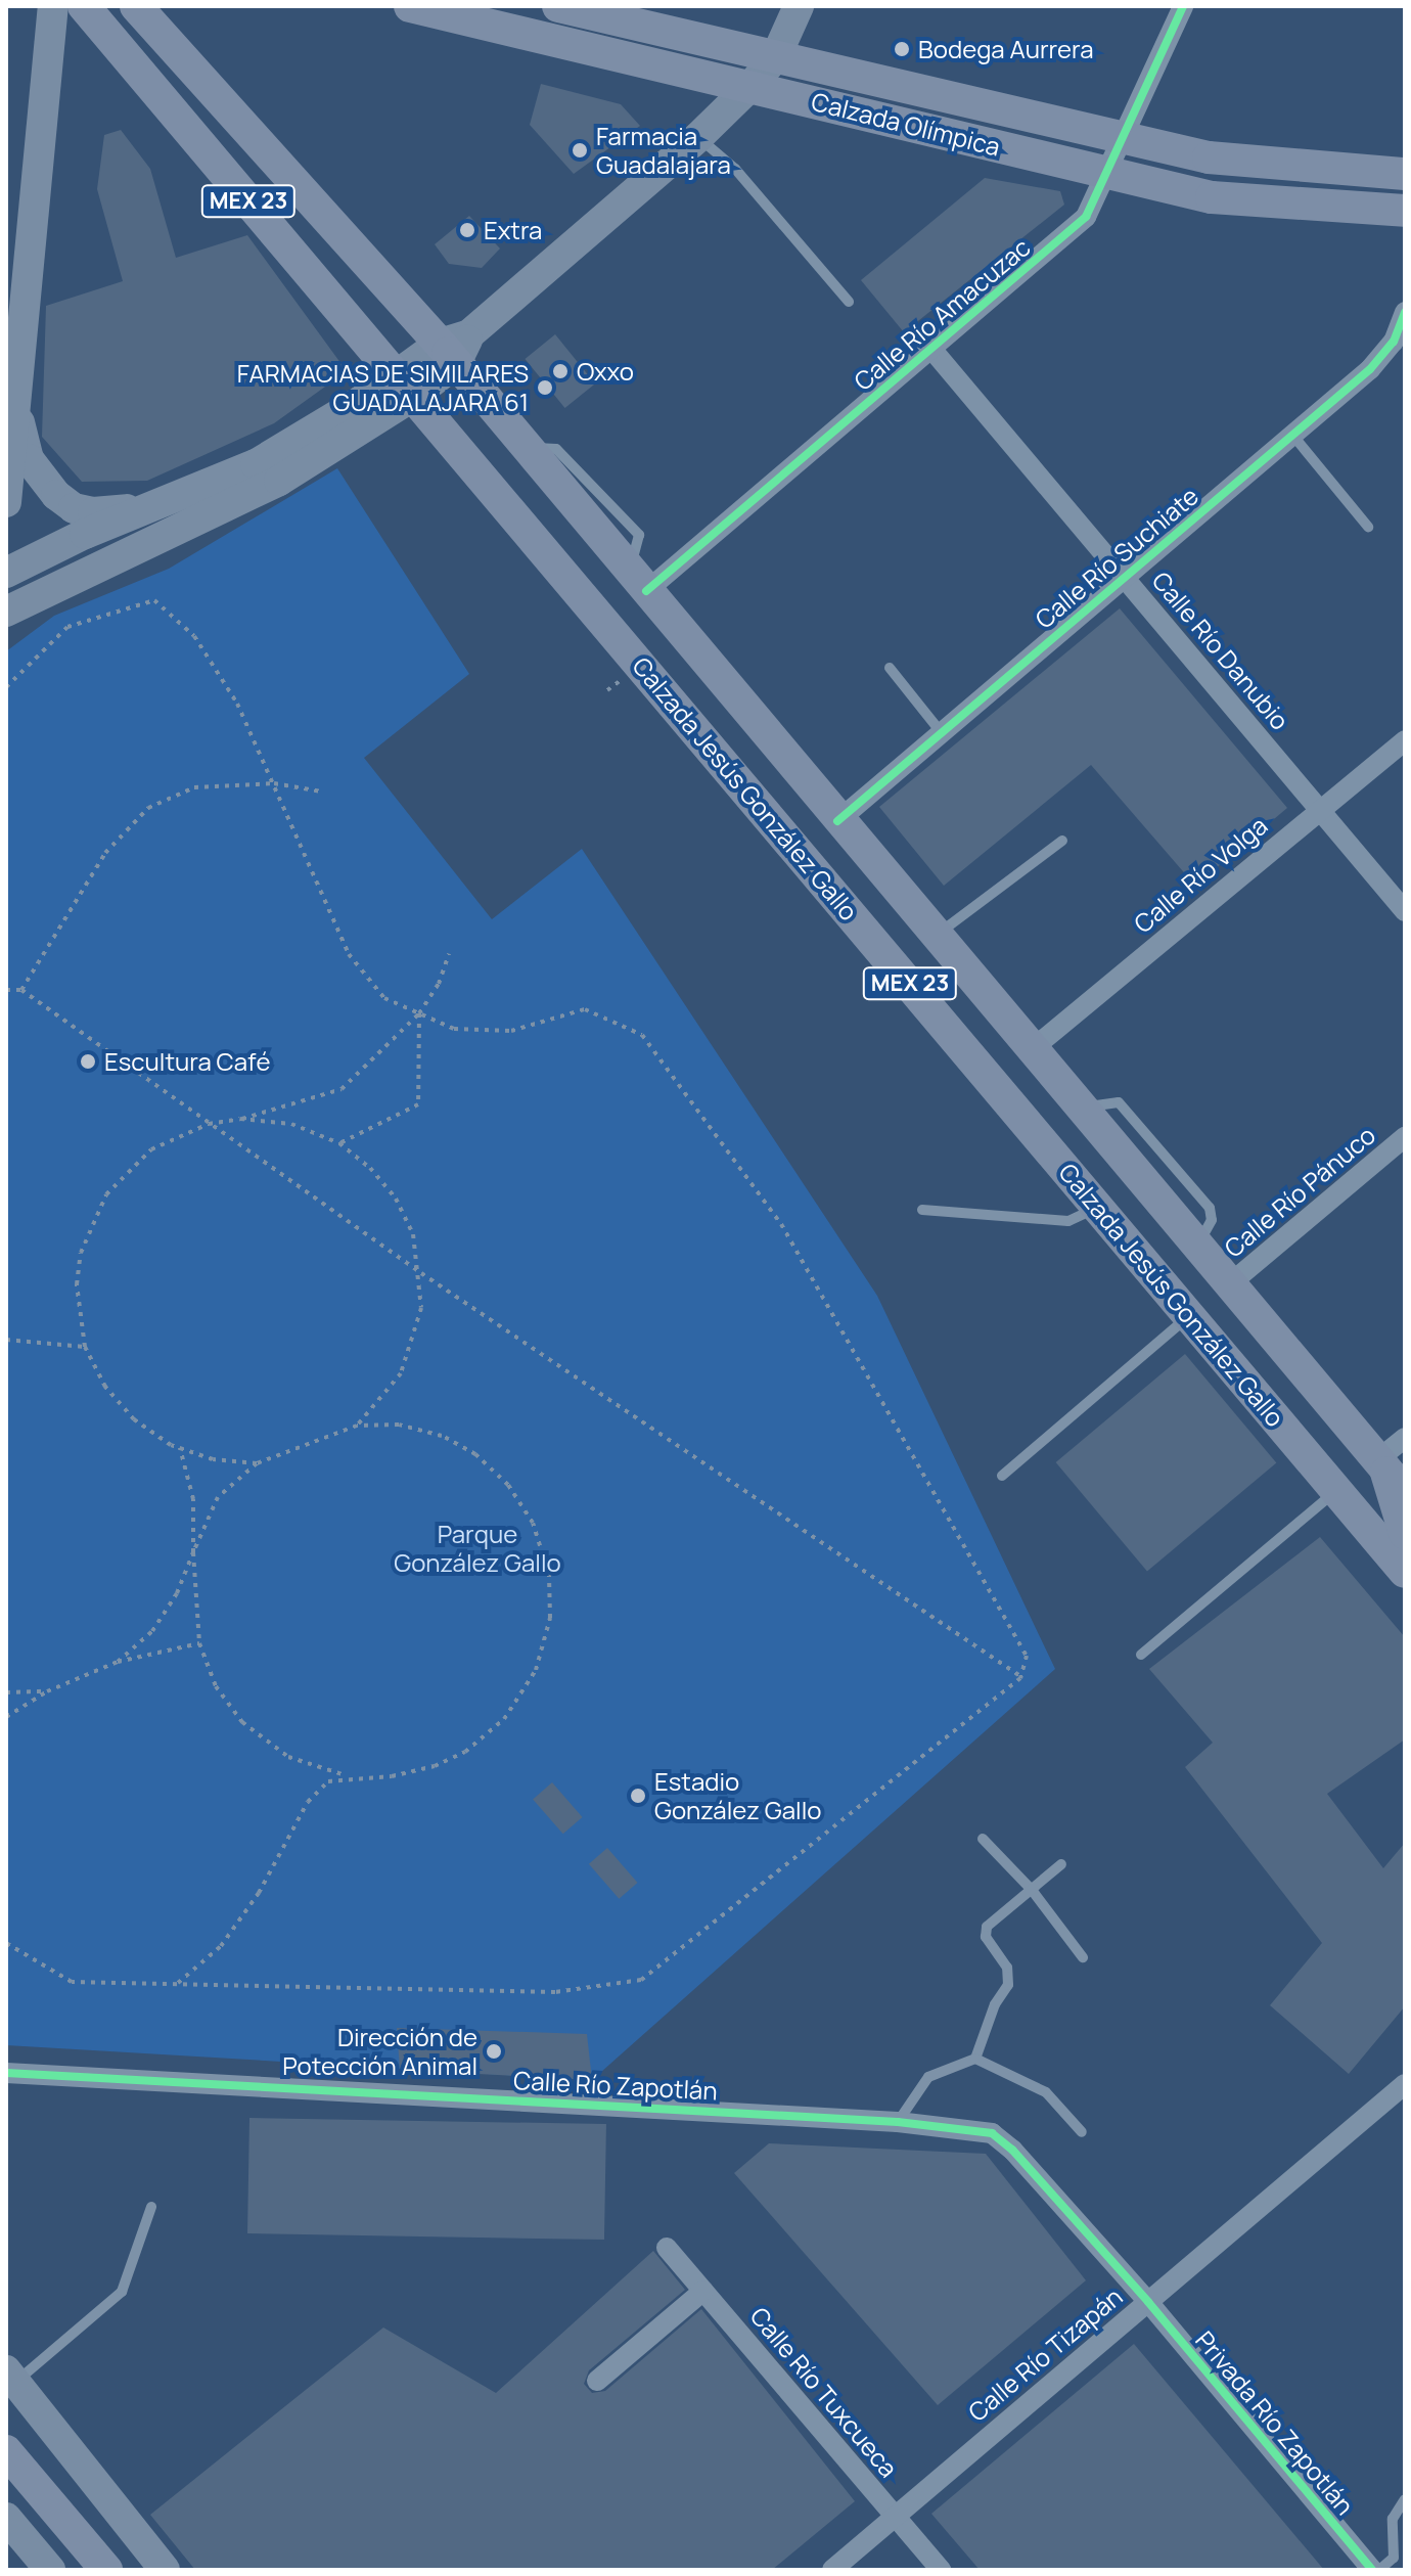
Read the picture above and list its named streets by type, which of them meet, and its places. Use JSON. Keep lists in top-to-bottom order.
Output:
{
  "streets": {
    "main road": ["Calzada Olímpica", "MEX 23", "Calzada Jesús González Gallo"],
    "street": [
      "Calle Río Amacuzac",
      "Calle Río Suchiate",
      "Calle Río Danubio",
      "Calle Río Volga",
      "Calle Río Pánuco",
      "Calle Río Zapotlán",
      "Calle Río Tizapán",
      "Calle Río Tuxcueca",
      "Privada Río Zapotlán"
    ]
  },
  "crossings": [
    ["Calzada Olímpica", "Calle Río Amacuzac"],
    ["Calle Río Amacuzac", "Calle Río Danubio"],
    ["Calle Río Amacuzac", "Calzada Jesús González Gallo"],
    ["Calle Río Suchiate", "Calle Río Danubio"],
    ["Calle Río Suchiate", "Calzada Jesús González Gallo"],
    ["Calle Río Danubio", "Calle Río Volga"],
    ["Calzada Jesús González Gallo", "Calle Río Volga"],
    ["Calzada Jesús González Gallo", "Calle Río Pánuco"],
    ["Calle Río Zapotlán", "Calle Río Tizapán"],
    ["Calle Río Zapotlán", "Privada Río Zapotlán"],
    ["Calle Río Tizapán", "Calle Río Tuxcueca"],
    ["Calle Río Tizapán", "Privada Río Zapotlán"]
  ],
  "parks": ["Parque González Gallo"],
  "places": [
    "Bodega Aurrera",
    "Farmacia Guadalajara",
    "Extra",
    "Oxxo",
    "FARMACIAS DE SIMILARES GUADALAJARA 61",
    "Escultura Café",
    "Estadio González Gallo",
    "Dirección de Potección Animal"
  ]
}
